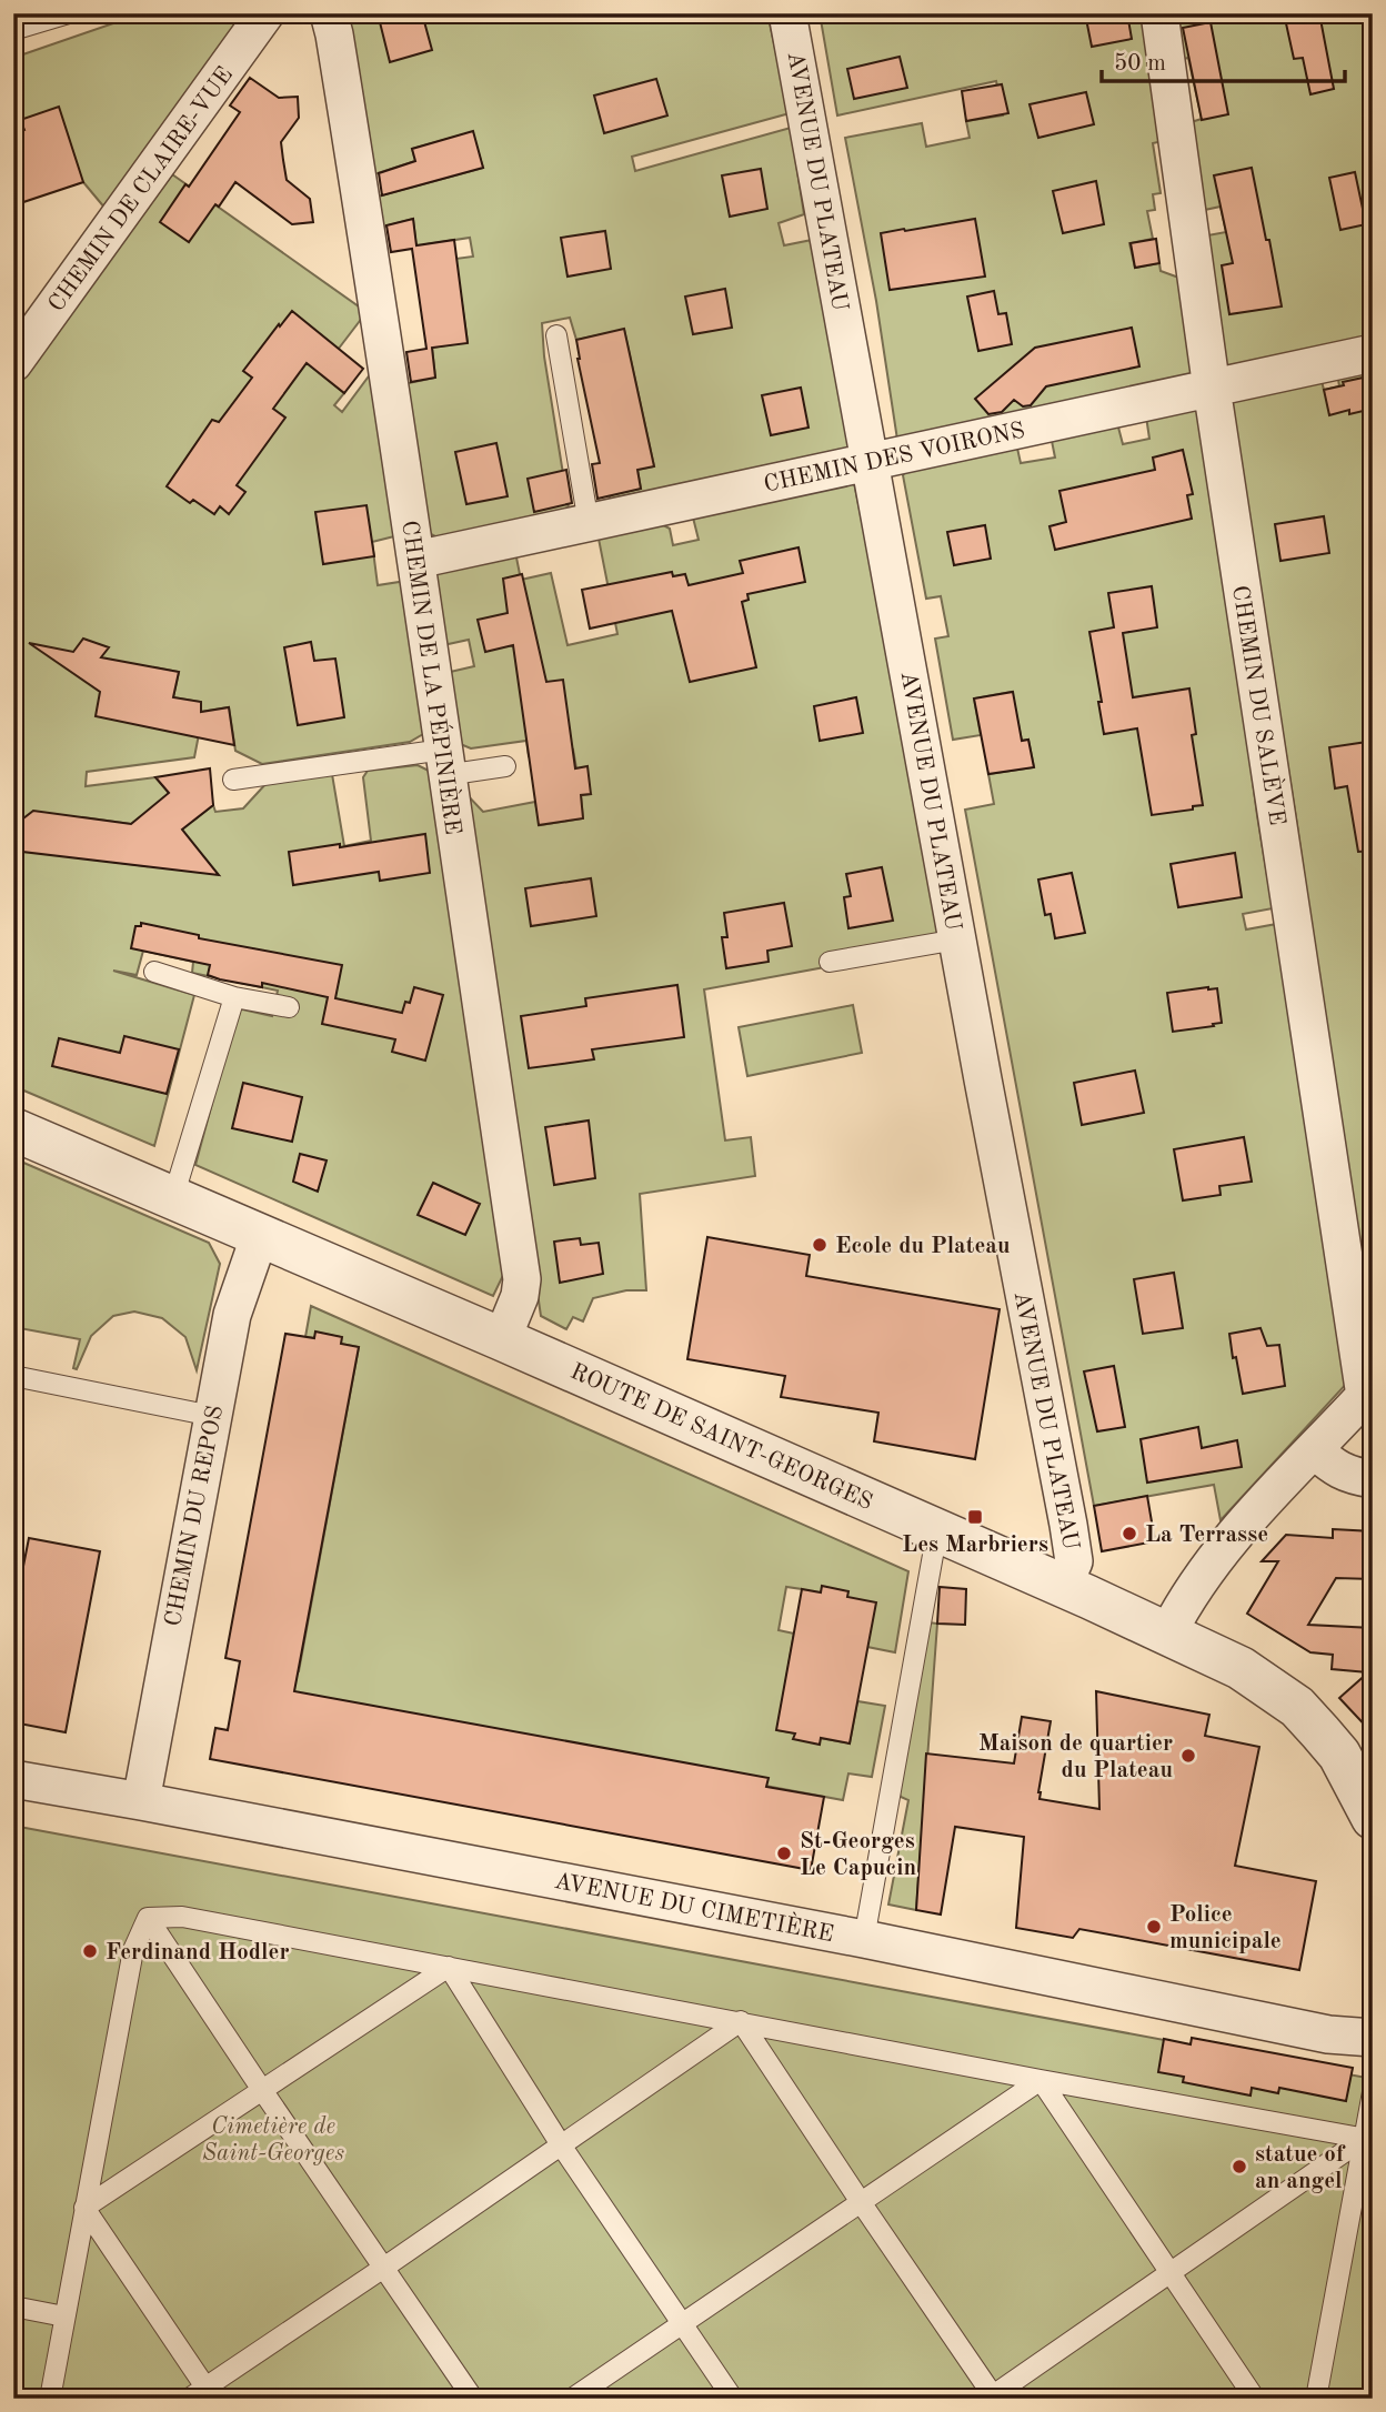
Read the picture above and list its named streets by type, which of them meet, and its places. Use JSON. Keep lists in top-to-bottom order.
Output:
{
  "streets": {
    "street": [
      "AVENUE DU PLATEAU",
      "CHEMIN DE CLAIRE-VUE",
      "CHEMIN DES VOIRONS",
      "CHEMIN DE LA PÉPINIÈRE",
      "CHEMIN DU SALÈVE",
      "ROUTE DE SAINT-GEORGES",
      "CHEMIN DU REPOS",
      "AVENUE DU CIMETIÈRE"
    ]
  },
  "crossings": [
    ["AVENUE DU PLATEAU", "CHEMIN DES VOIRONS"],
    ["AVENUE DU PLATEAU", "ROUTE DE SAINT-GEORGES"],
    ["CHEMIN DES VOIRONS", "CHEMIN DE LA PÉPINIÈRE"],
    ["CHEMIN DES VOIRONS", "CHEMIN DU SALÈVE"],
    ["CHEMIN DE LA PÉPINIÈRE", "ROUTE DE SAINT-GEORGES"],
    ["ROUTE DE SAINT-GEORGES", "CHEMIN DU REPOS"],
    ["CHEMIN DU REPOS", "AVENUE DU CIMETIÈRE"]
  ],
  "parks": ["Cimetière de Saint-Georges"],
  "places": {
    "other": [
      "Ecole du Plateau",
      "La Terrasse",
      "Maison de quartier du Plateau",
      "St-Georges Le Capucin",
      "Police municipale",
      "Ferdinand Hodler",
      "statue of an angel"
    ],
    "transit": ["Les Marbriers"]
  },
  "scale_bar": "50 m"
}
